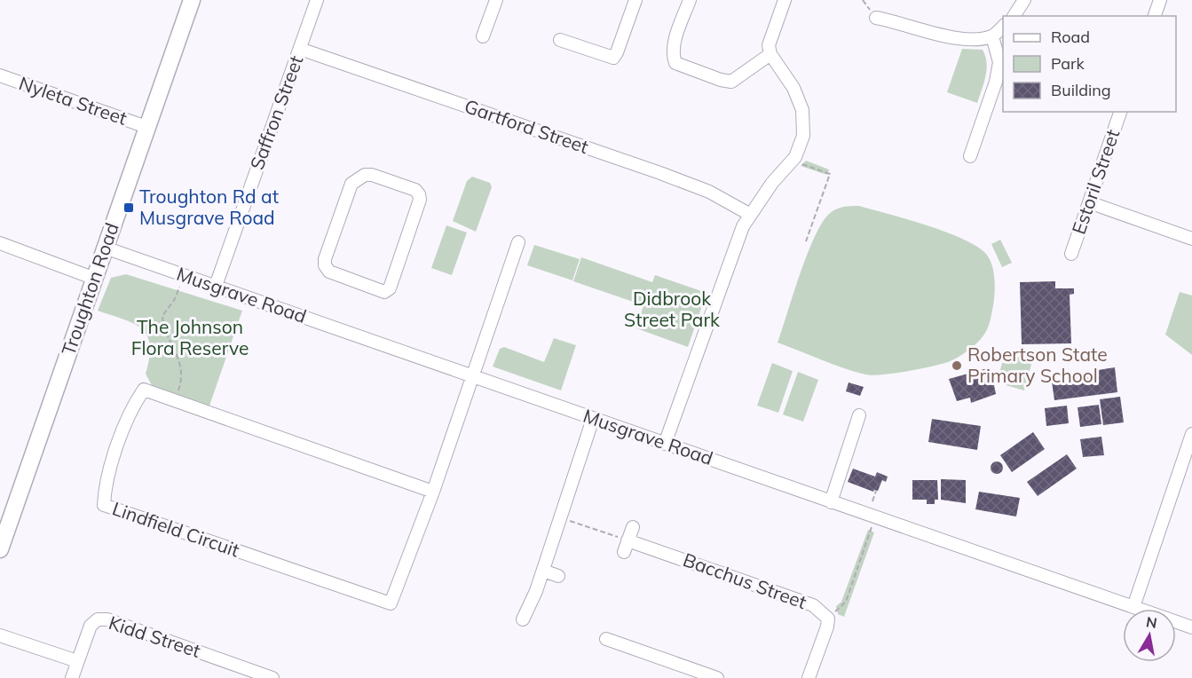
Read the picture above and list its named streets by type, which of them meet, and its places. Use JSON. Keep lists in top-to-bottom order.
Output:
{
  "streets": {
    "main road": ["Troughton Road"],
    "street": [
      "Nyleta Street",
      "Saffron Street",
      "Gartford Street",
      "Estoril Street",
      "Musgrave Road",
      "Lindfield Circuit",
      "Bacchus Street",
      "Kidd Street"
    ]
  },
  "crossings": [
    ["Nyleta Street", "Troughton Road"],
    ["Saffron Street", "Gartford Street"],
    ["Saffron Street", "Musgrave Road"],
    ["Troughton Road", "Musgrave Road"],
    ["Musgrave Road", "Lindfield Circuit"]
  ],
  "parks": ["Didbrook Street Park", "The Johnson Flora Reserve"],
  "places": {
    "transit": ["Troughton Rd at Musgrave Road"],
    "other": ["Robertson State Primary School"]
  },
  "legend": ["Road", "Park", "Building"],
  "north": "top"
}
